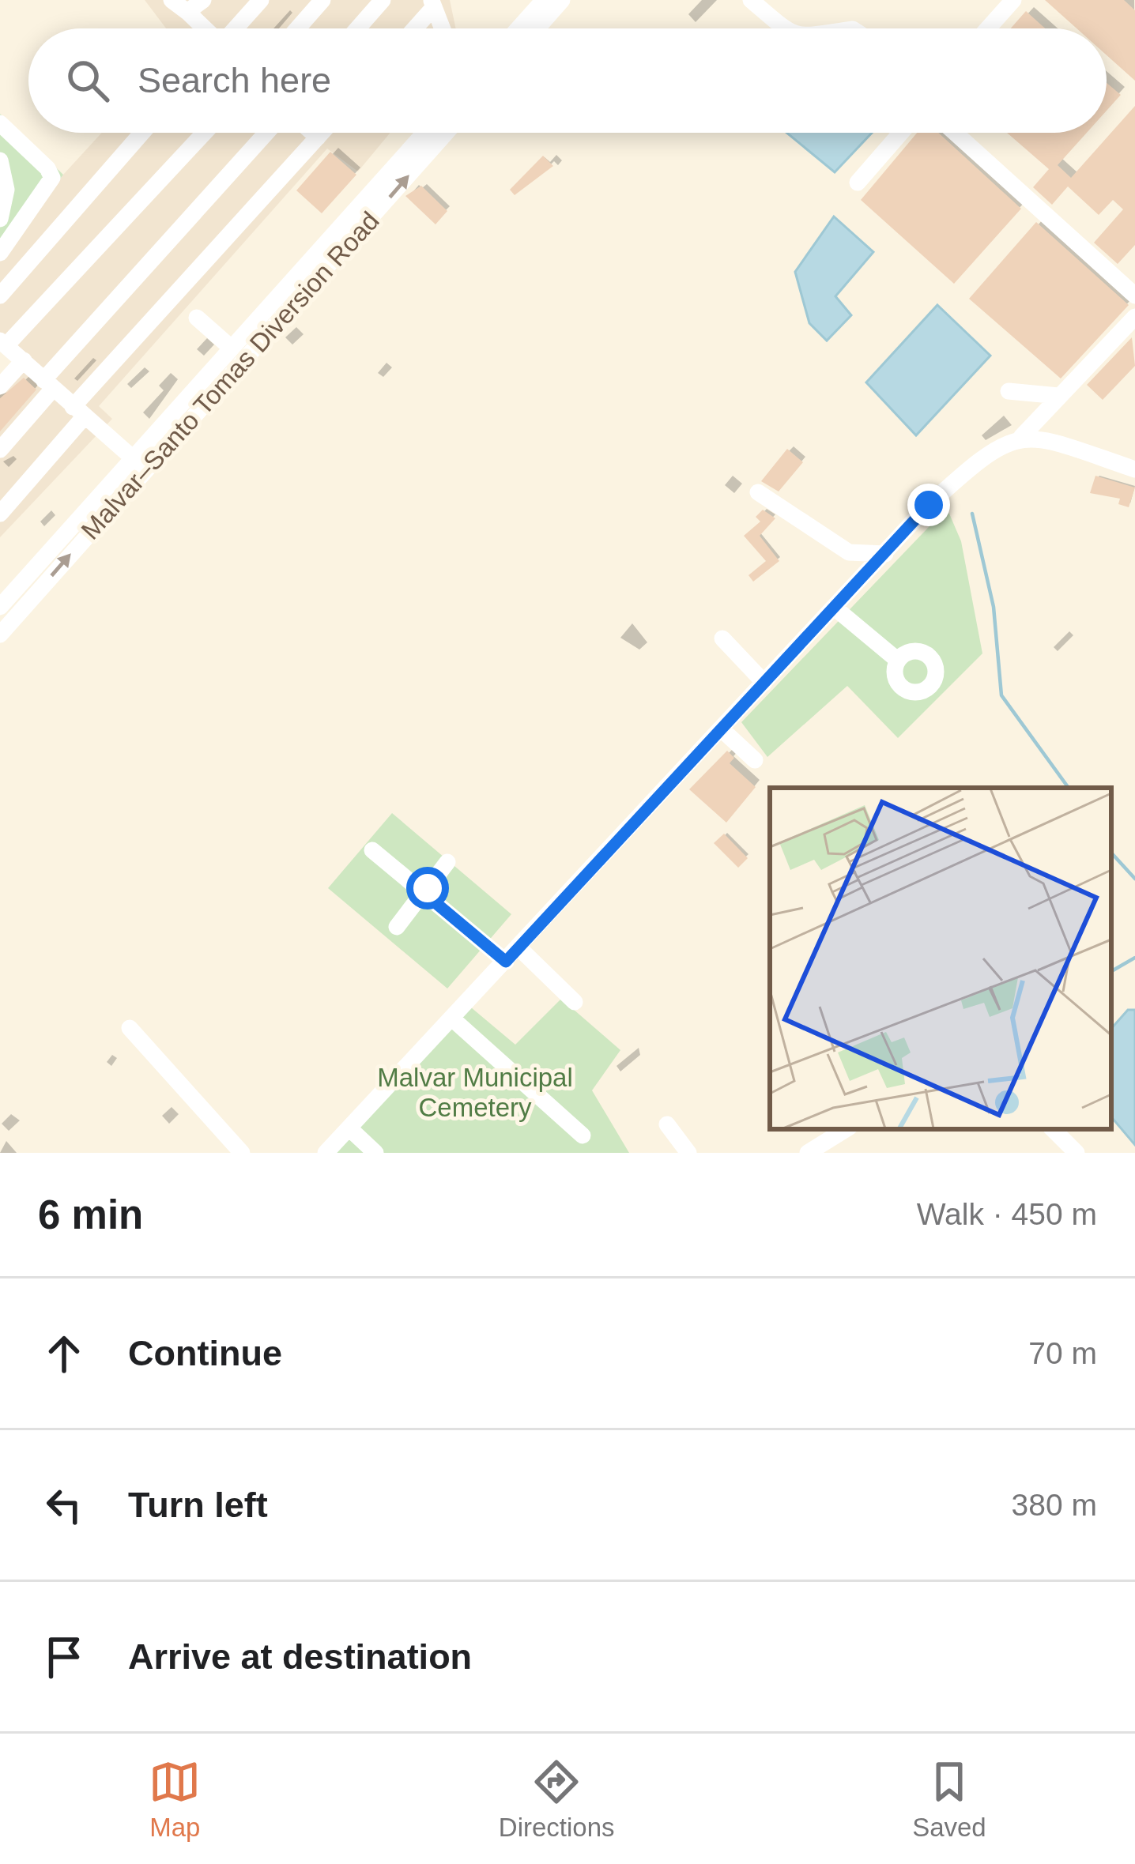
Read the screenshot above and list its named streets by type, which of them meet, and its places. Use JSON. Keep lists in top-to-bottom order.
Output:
{
  "streets": {
    "street": ["Malvar–Santo Tomas Diversion Road"]
  },
  "parks": ["Malvar Municipal Cemetery"],
  "page": {
    "search": "Search here",
    "heading": ["6 min", "Walk · 450 m"],
    "list": [
      ["Continue", "70 m"],
      ["Turn left", "380 m"],
      "Arrive at destination"
    ],
    "nav": ["Map", "Directions", "Saved"]
  }
}
